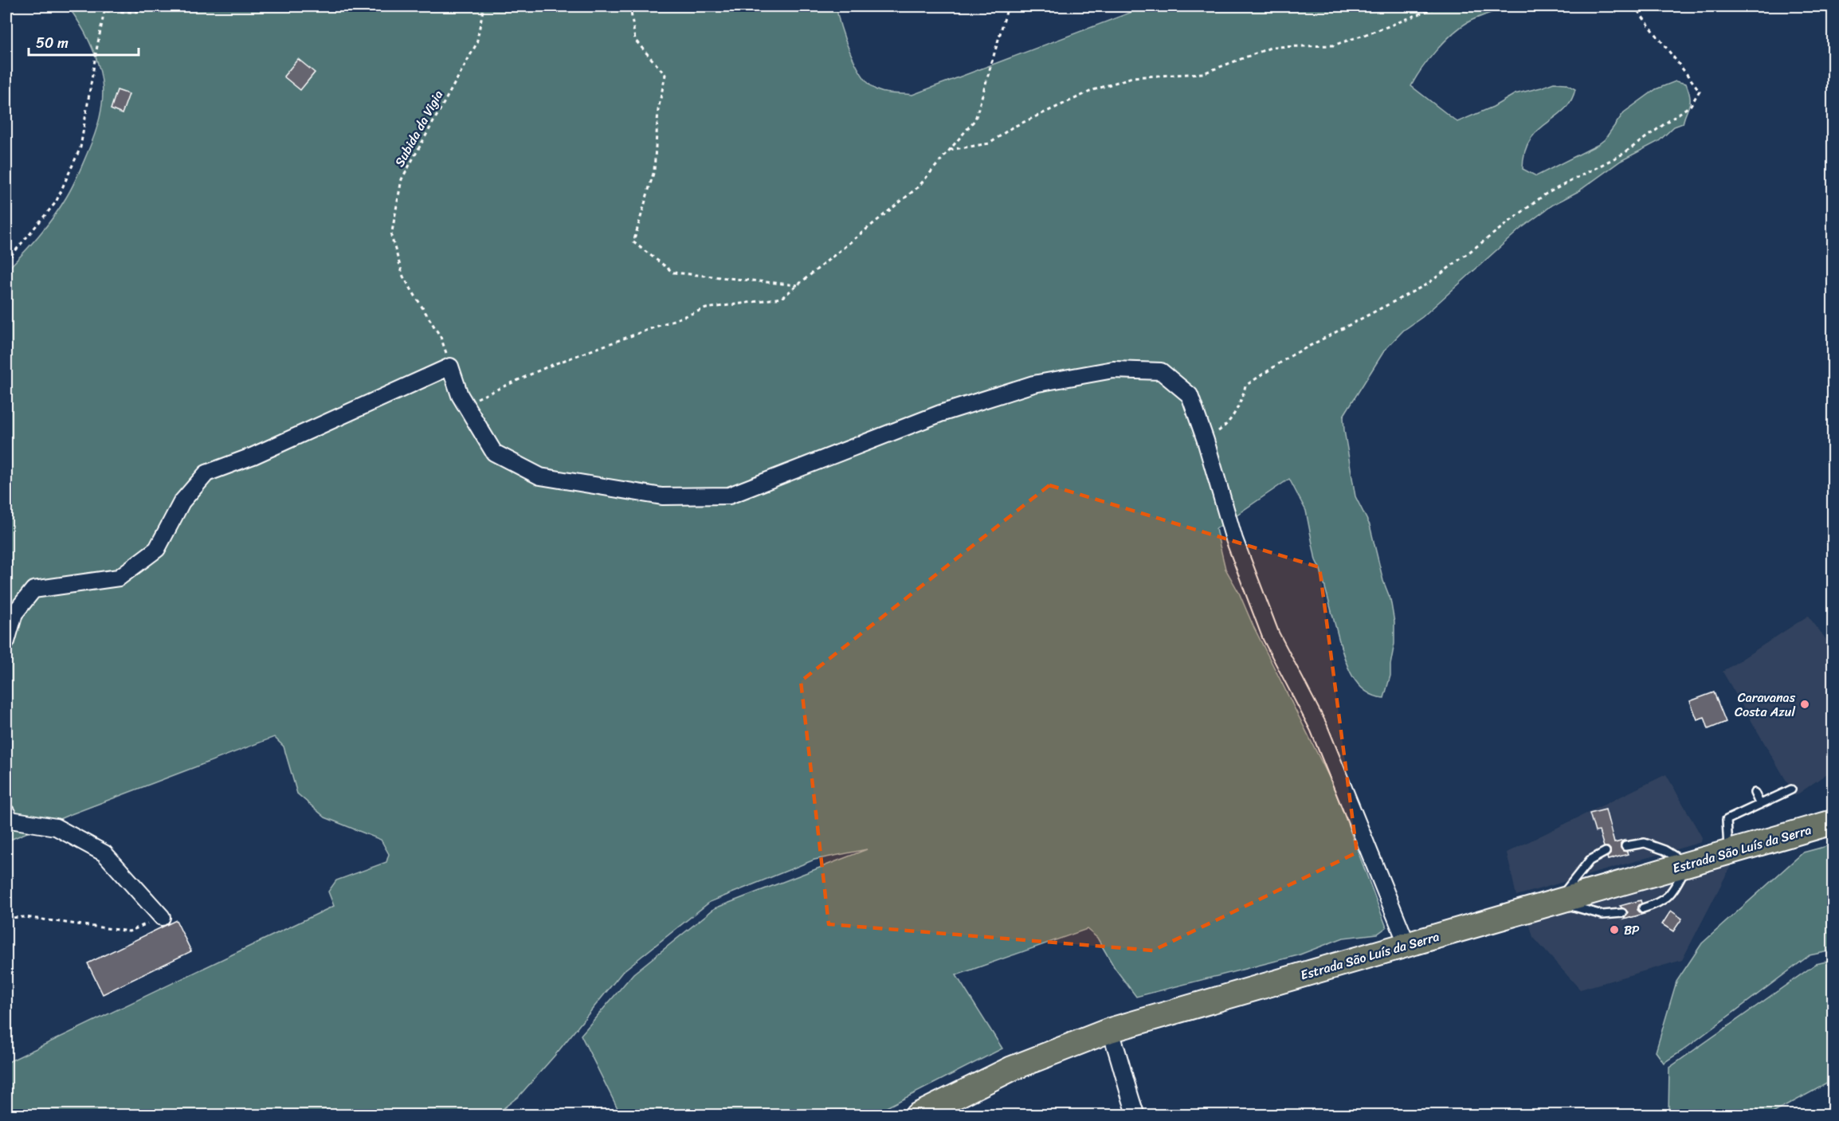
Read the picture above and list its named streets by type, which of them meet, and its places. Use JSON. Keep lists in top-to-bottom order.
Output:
{
  "streets": {
    "main road": ["Estrada São Luís da Serra"],
    "path": ["Subida da Vigia"]
  },
  "places": ["Caravanas Costa Azul", "BP"],
  "scale_bar": "50 m"
}
